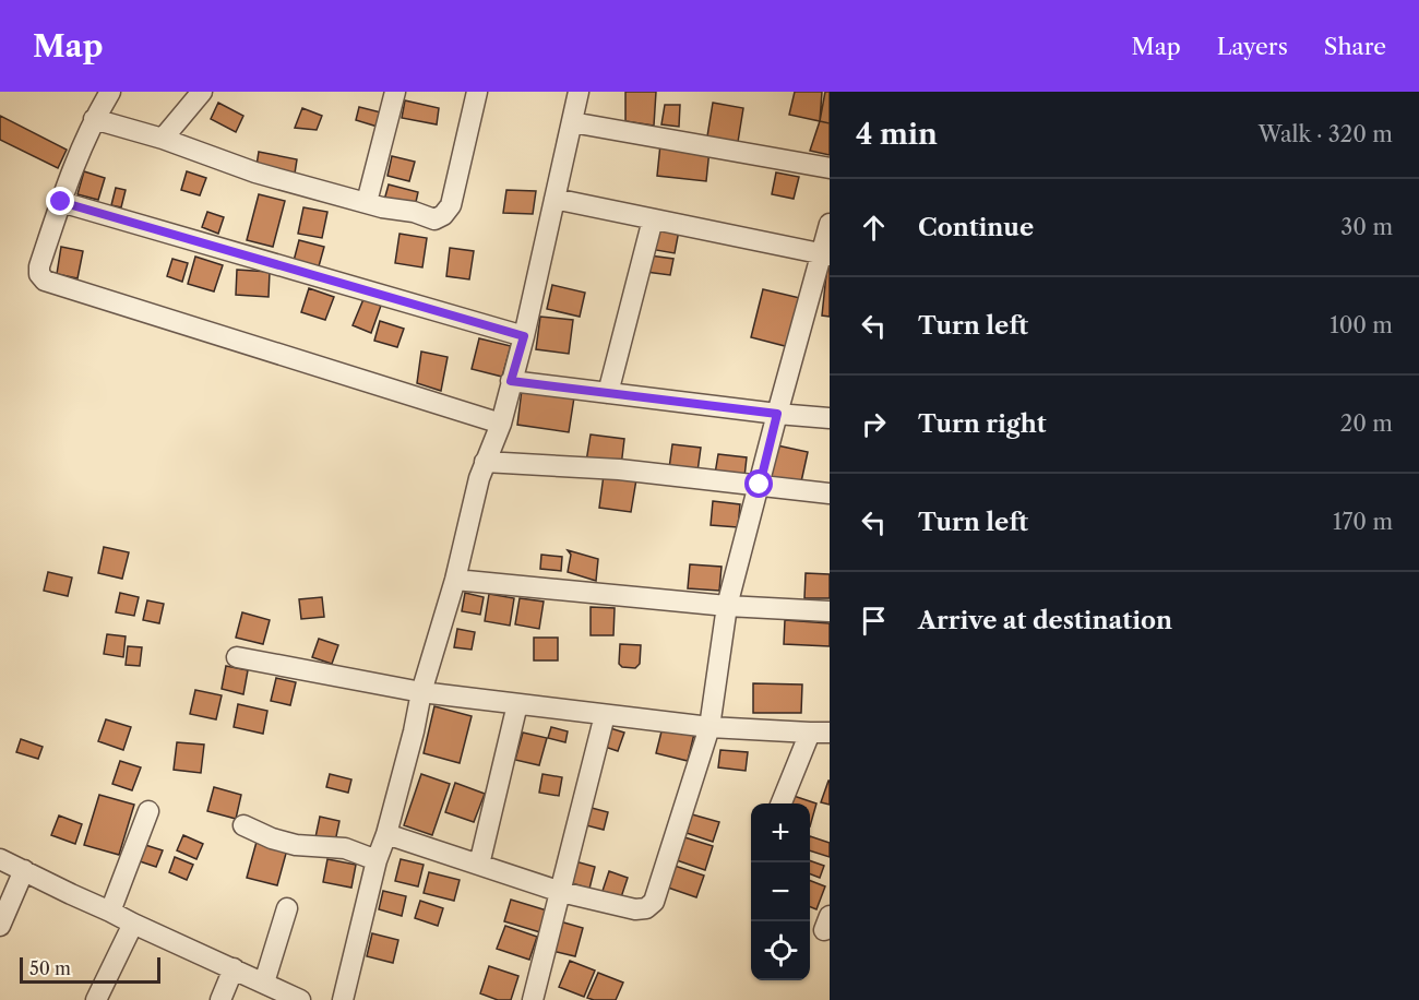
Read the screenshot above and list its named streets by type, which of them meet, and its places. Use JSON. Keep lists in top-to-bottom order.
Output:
{
  "scale_bar": "50 m",
  "page": {
    "header": "Map",
    "nav": ["Map", "Layers", "Share"],
    "heading": ["4 min", "Walk · 320 m"],
    "list": [
      ["Continue", "30 m"],
      ["Turn left", "100 m"],
      ["Turn right", "20 m"],
      ["Turn left", "170 m"],
      "Arrive at destination"
    ],
    "map_buttons": ["+", "−"],
    "scale": "50 m"
  }
}
